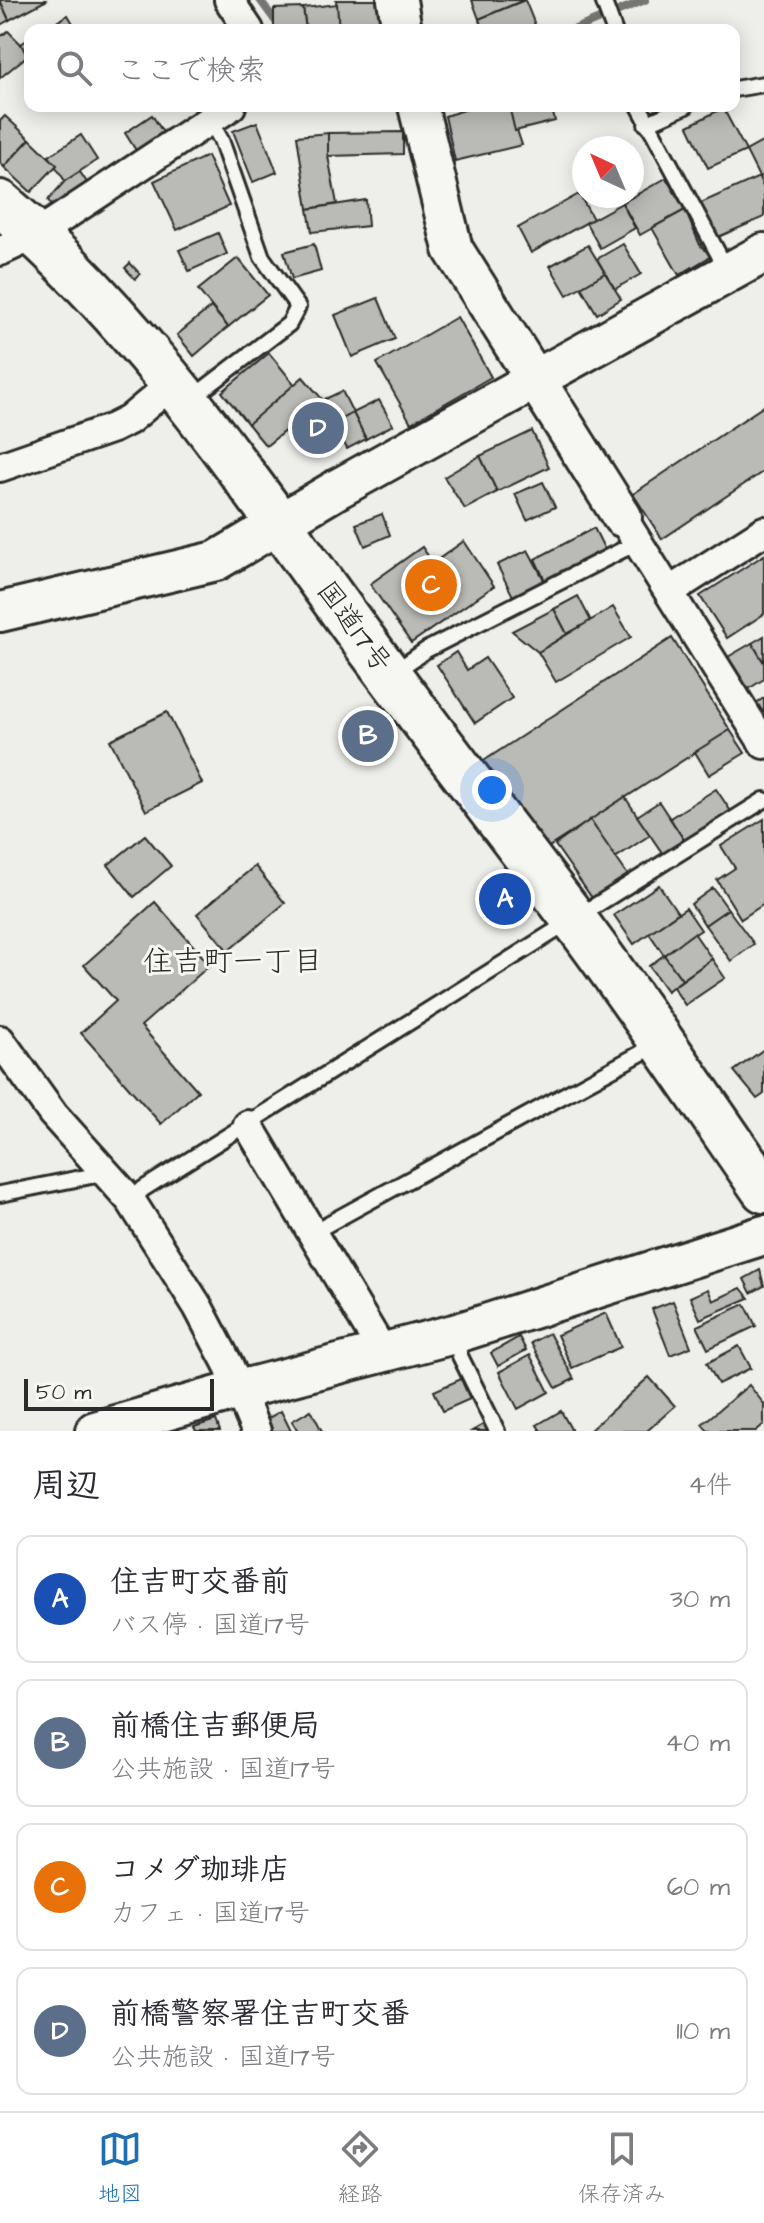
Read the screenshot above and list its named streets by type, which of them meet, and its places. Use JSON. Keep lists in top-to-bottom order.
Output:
{
  "streets": {
    "highway": ["国道17号"]
  },
  "districts": ["住吉町一丁目"],
  "scale_bar": "50 m",
  "north": "top left",
  "page": {
    "search": "ここで検索",
    "pins": [
      "D",
      "C",
      "B",
      "A"
    ],
    "scale": "50 m",
    "heading": ["周辺", "4件"],
    "list": [
      {
        "mark": "A",
        "name": "住吉町交番前",
        "note": "バス停 · 国道17号",
        "value": "30 m"
      },
      {
        "mark": "B",
        "name": "前橋住吉郵便局",
        "note": "公共施設 · 国道17号",
        "value": "40 m"
      },
      {
        "mark": "C",
        "name": "コメダ珈琲店",
        "note": "カフェ · 国道17号",
        "value": "60 m"
      },
      {
        "mark": "D",
        "name": "前橋警察署住吉町交番",
        "note": "公共施設 · 国道17号",
        "value": "110 m"
      }
    ],
    "nav": ["地図", "経路", "保存済み"]
  }
}
